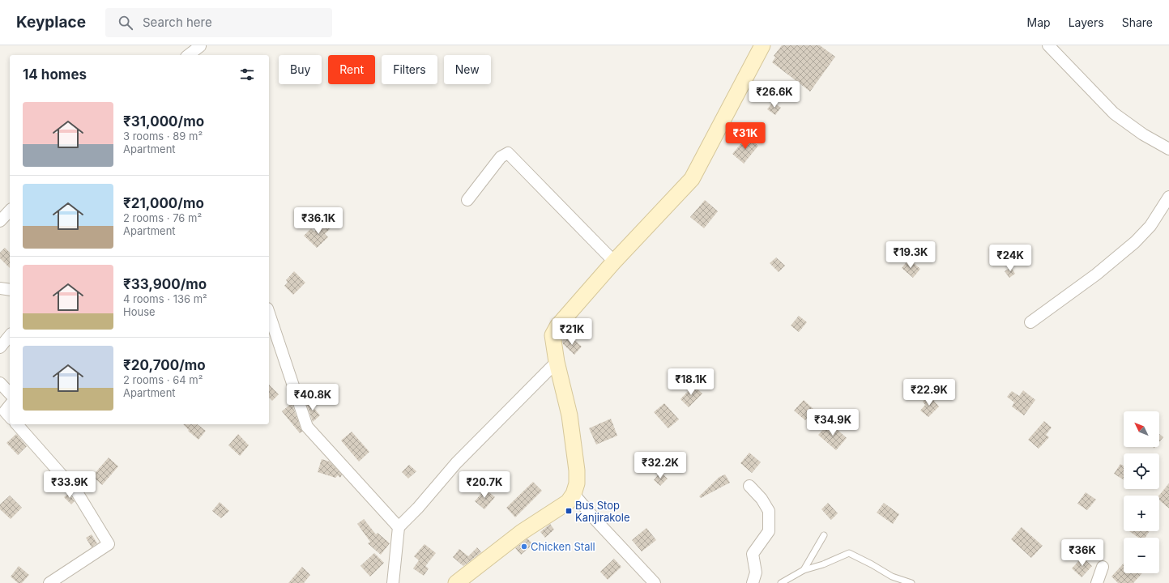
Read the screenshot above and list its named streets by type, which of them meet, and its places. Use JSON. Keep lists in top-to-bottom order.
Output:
{
  "places": {
    "transit": ["Bus Stop Kanjirakole"],
    "other": ["Chicken Stall"]
  },
  "north": "top left",
  "page": {
    "header": "Keyplace",
    "search": "Search here",
    "nav": ["Map", "Layers", "Share"],
    "chip": [
      "Buy",
      "Rent",
      "Filters",
      "New"
    ],
    "heading": "14 homes",
    "price": [
      "₹26.6K",
      "₹31K",
      "₹36.1K",
      "₹19.3K",
      "₹24K",
      "₹21K",
      "₹18.1K",
      "₹22.9K",
      "₹40.8K",
      "₹34.9K",
      "₹32.2K",
      "₹33.9K",
      "₹20.7K",
      "₹36K"
    ],
    "list": [
      {
        "name": "₹31,000/mo",
        "note": "3 rooms · 89 m² · Apartment"
      },
      {
        "name": "₹21,000/mo",
        "note": "2 rooms · 76 m² · Apartment"
      },
      {
        "name": "₹33,900/mo",
        "note": "4 rooms · 136 m² · House"
      },
      {
        "name": "₹20,700/mo",
        "note": "2 rooms · 64 m² · Apartment"
      }
    ],
    "map_buttons": ["+", "−"]
  }
}
